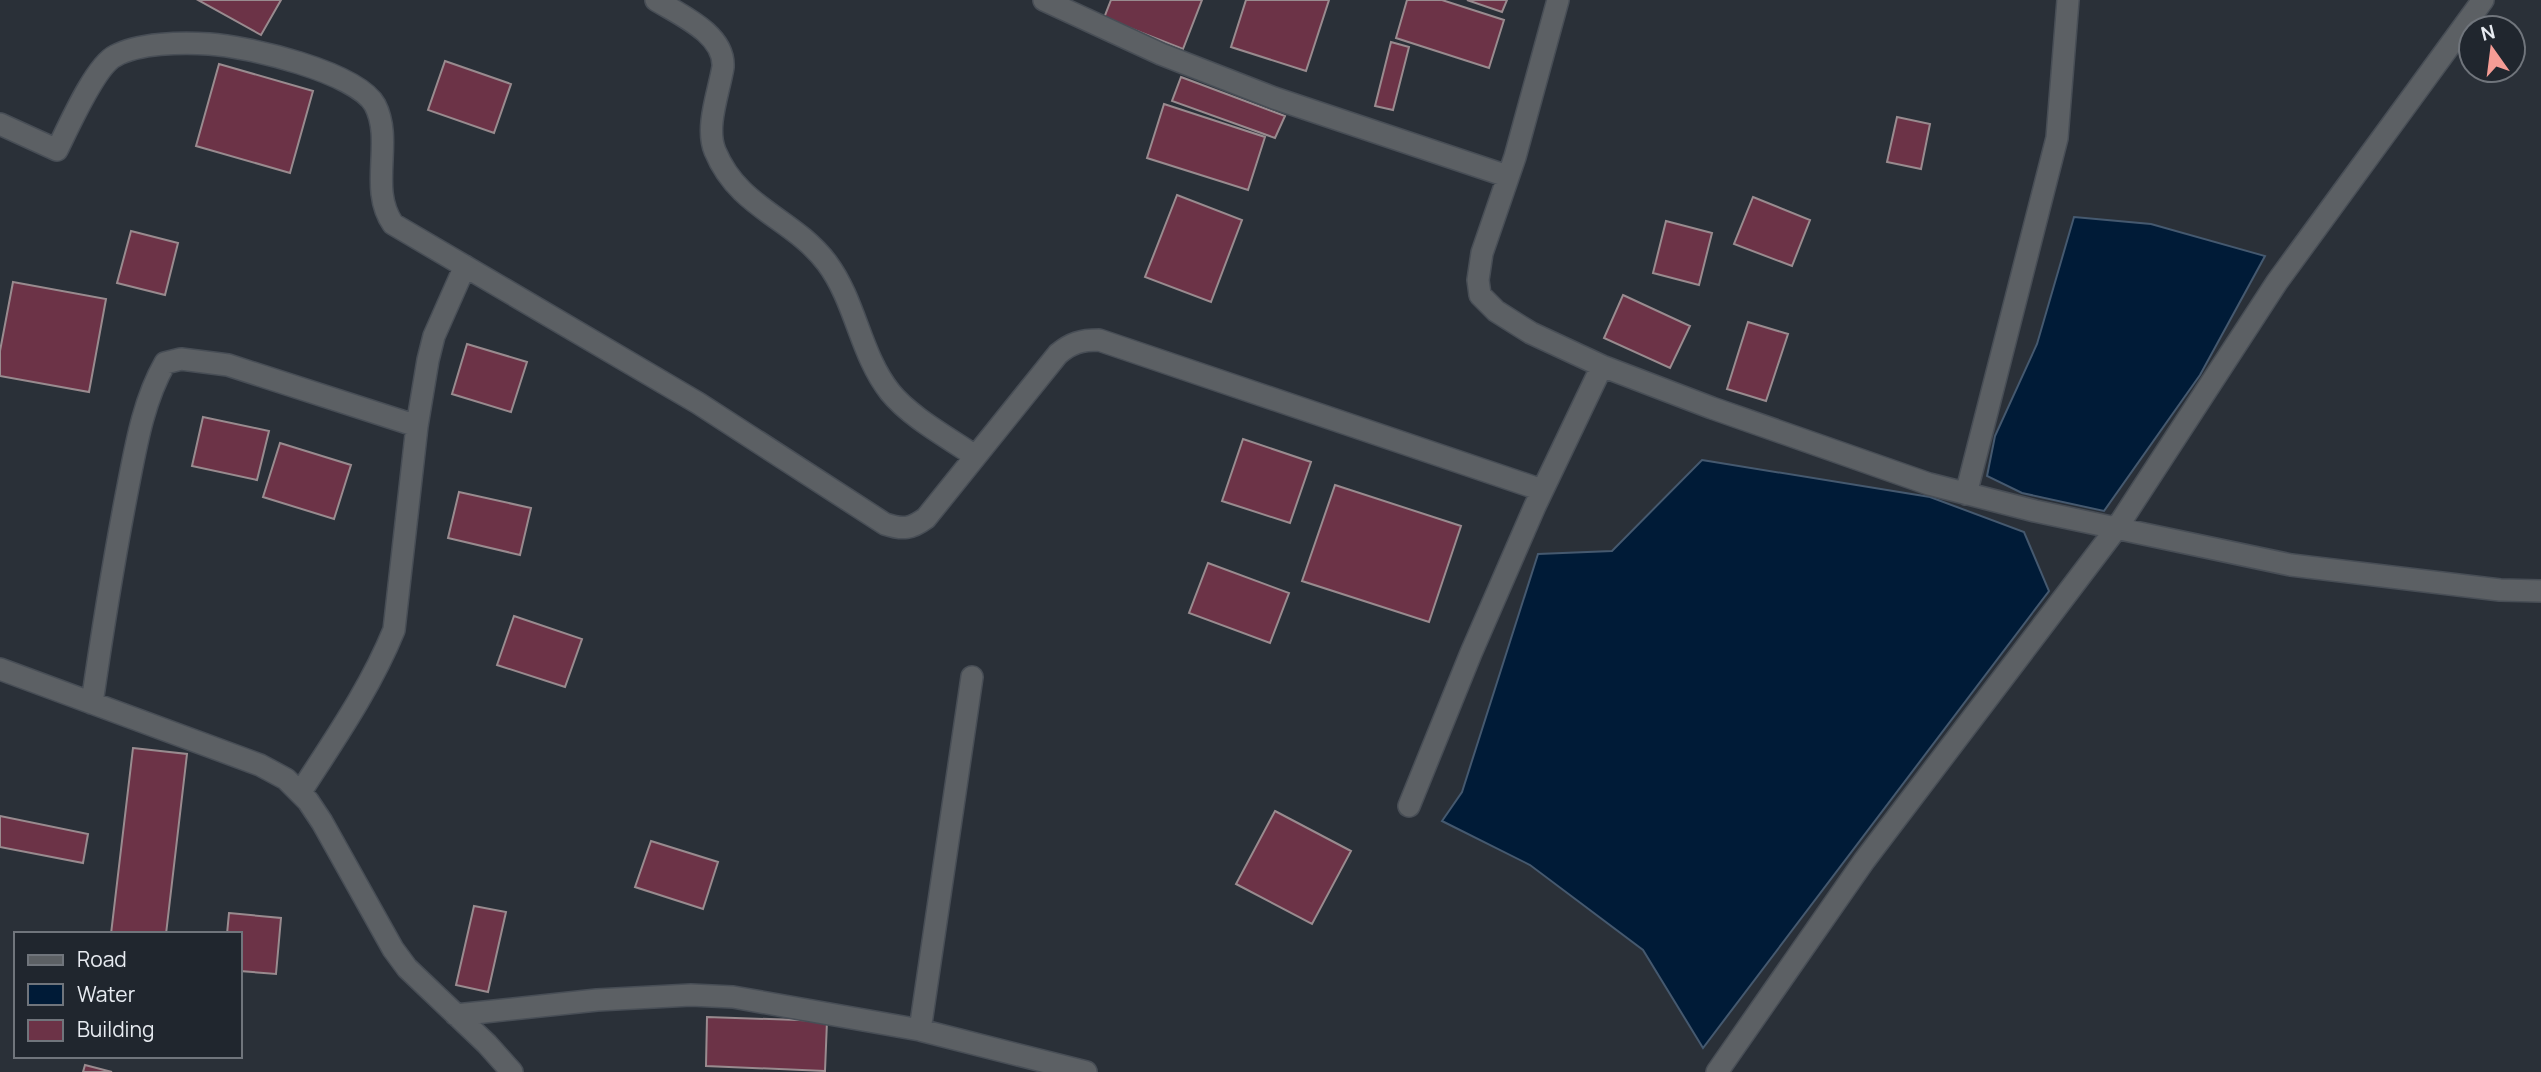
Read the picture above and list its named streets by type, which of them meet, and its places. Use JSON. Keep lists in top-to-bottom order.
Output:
{
  "legend": ["Road", "Water", "Building"],
  "north": "top"
}
